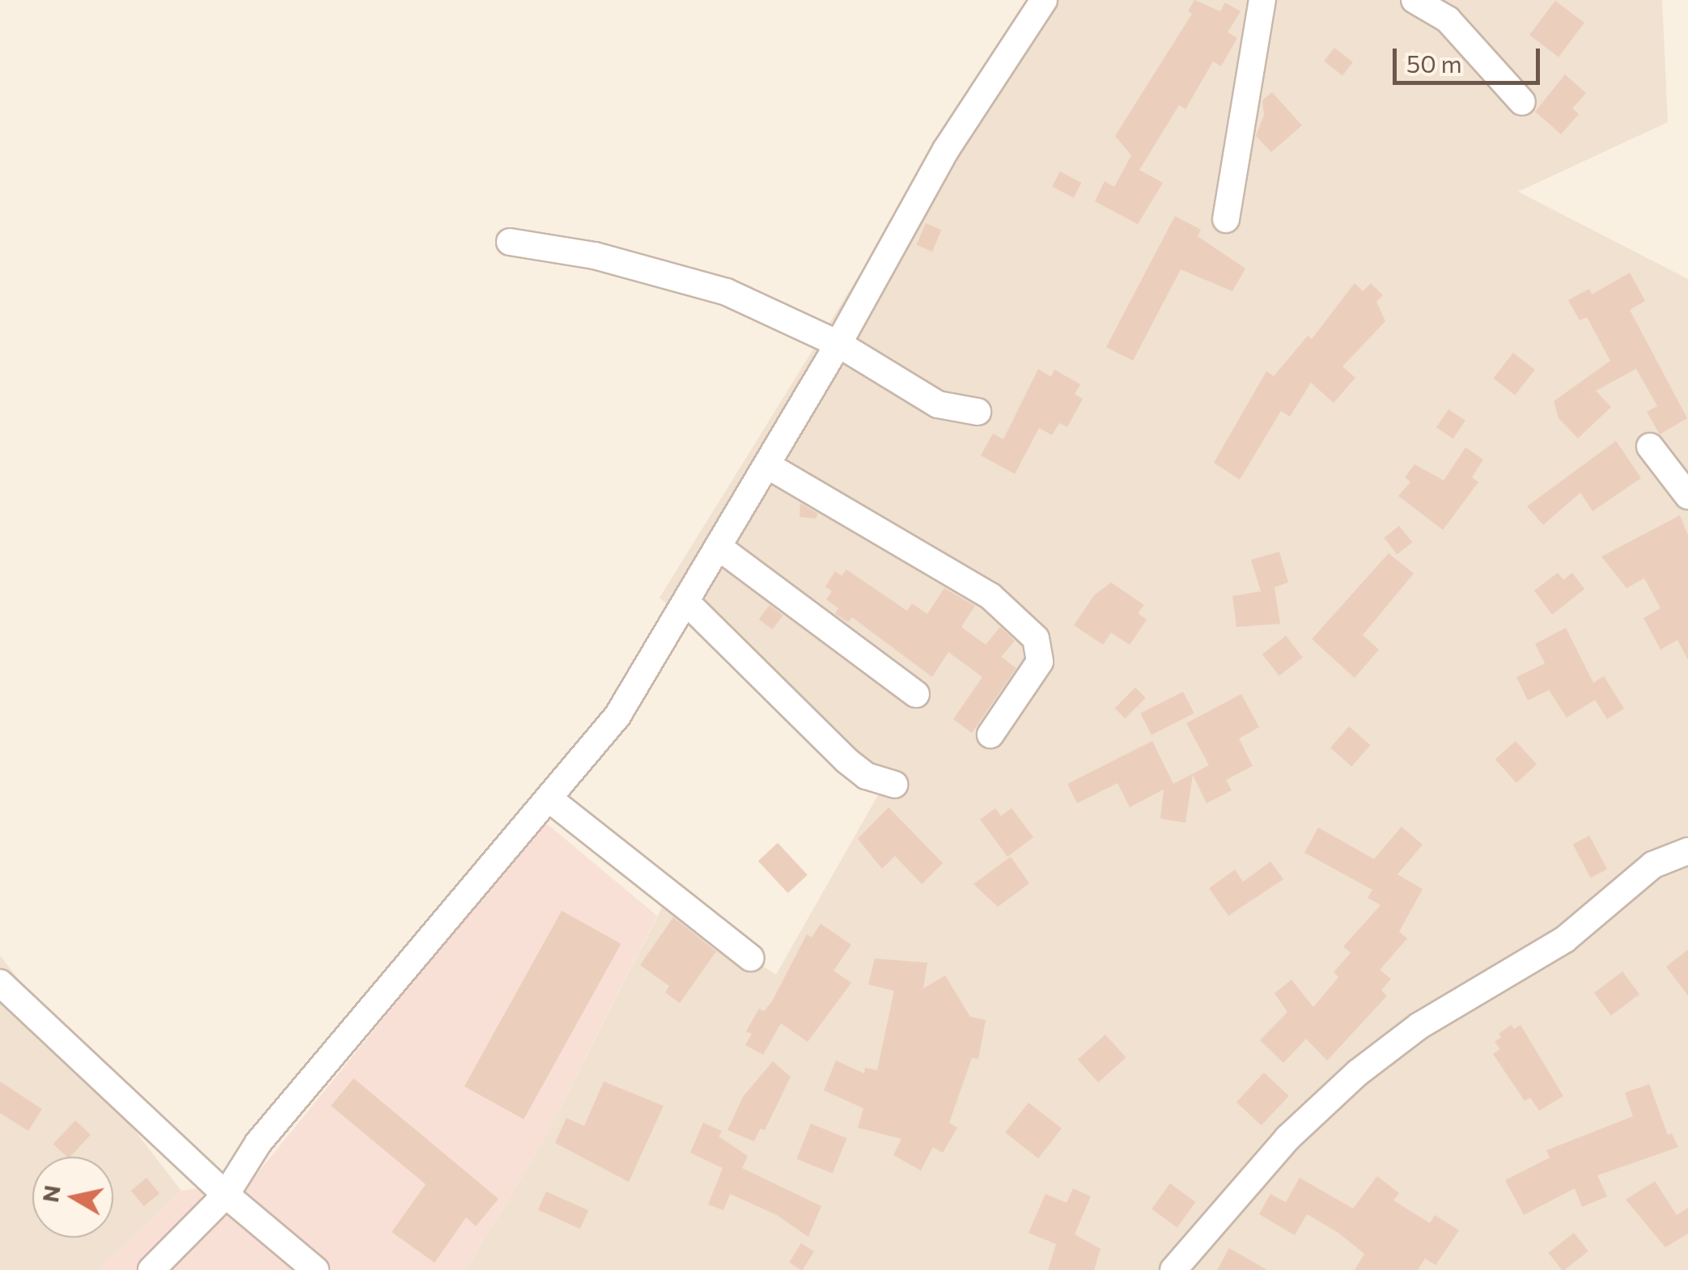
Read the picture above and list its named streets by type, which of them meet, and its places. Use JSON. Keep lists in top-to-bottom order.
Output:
{
  "scale_bar": "50 m",
  "north": "left"
}
